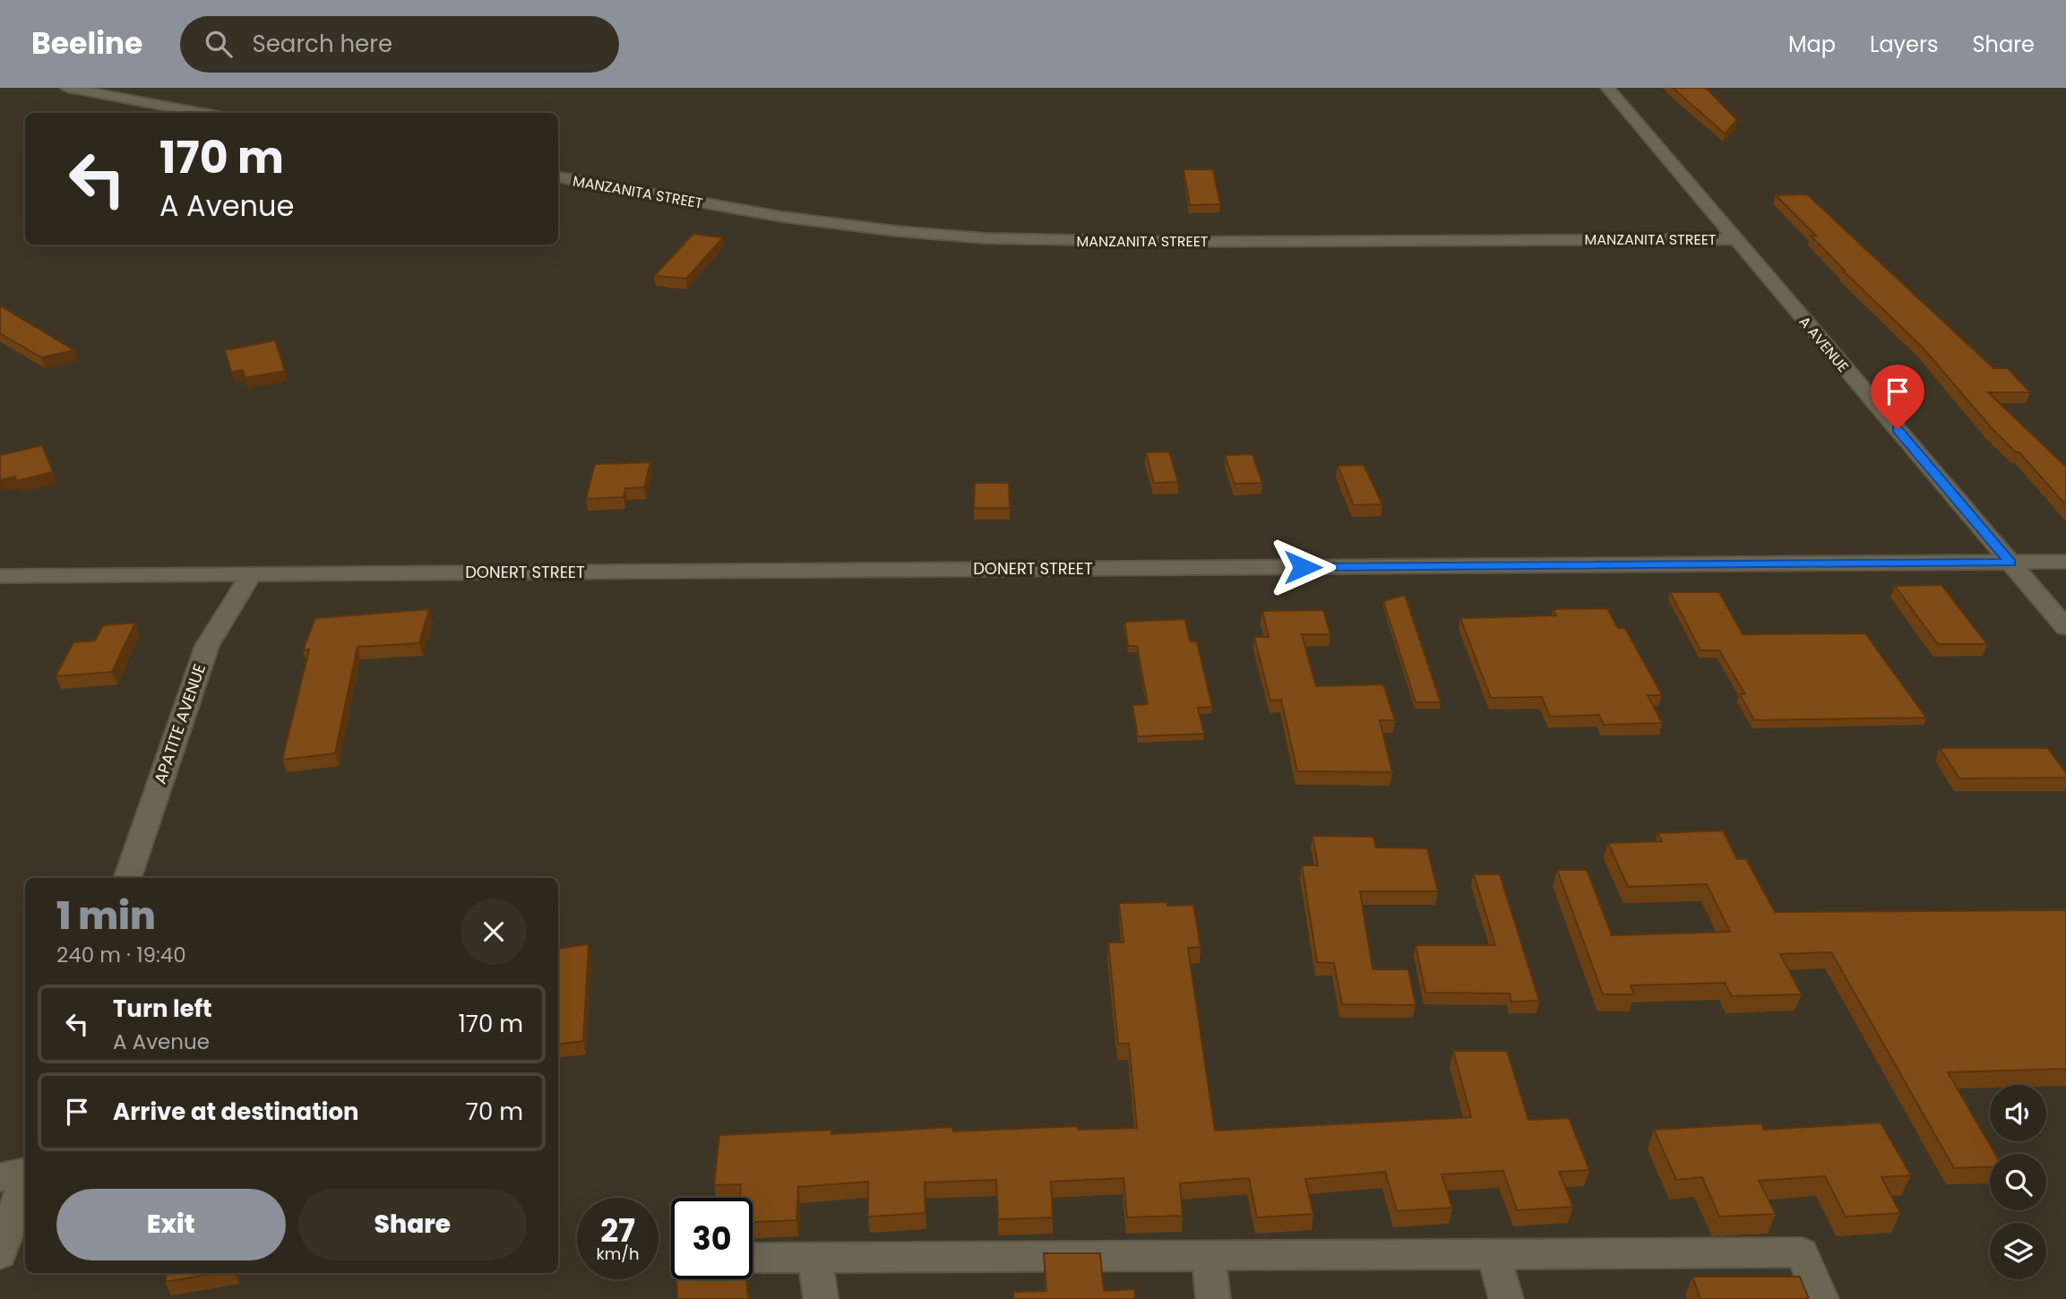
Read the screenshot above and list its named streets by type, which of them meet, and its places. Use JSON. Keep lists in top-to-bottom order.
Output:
{
  "streets": {
    "street": [
      "MANZANITA STREET",
      "A AVENUE",
      "DONERT STREET",
      "APATITE AVENUE"
    ]
  },
  "crossings": [
    ["MANZANITA STREET", "A AVENUE"],
    ["A AVENUE", "DONERT STREET"],
    ["DONERT STREET", "APATITE AVENUE"]
  ],
  "page": {
    "header": "Beeline",
    "search": "Search here",
    "nav": ["Map", "Layers", "Share"],
    "turn": ["170 m", "A Avenue"],
    "heading": ["1 min", "240 m · 19:40"],
    "list": [
      {
        "name": "Turn left",
        "note": "A Avenue",
        "value": "170 m"
      },
      {
        "name": "Arrive at destination",
        "value": "70 m"
      }
    ],
    "buttons": ["Exit", "Share"],
    "speed": "27 km/h",
    "limit": "30"
  }
}
